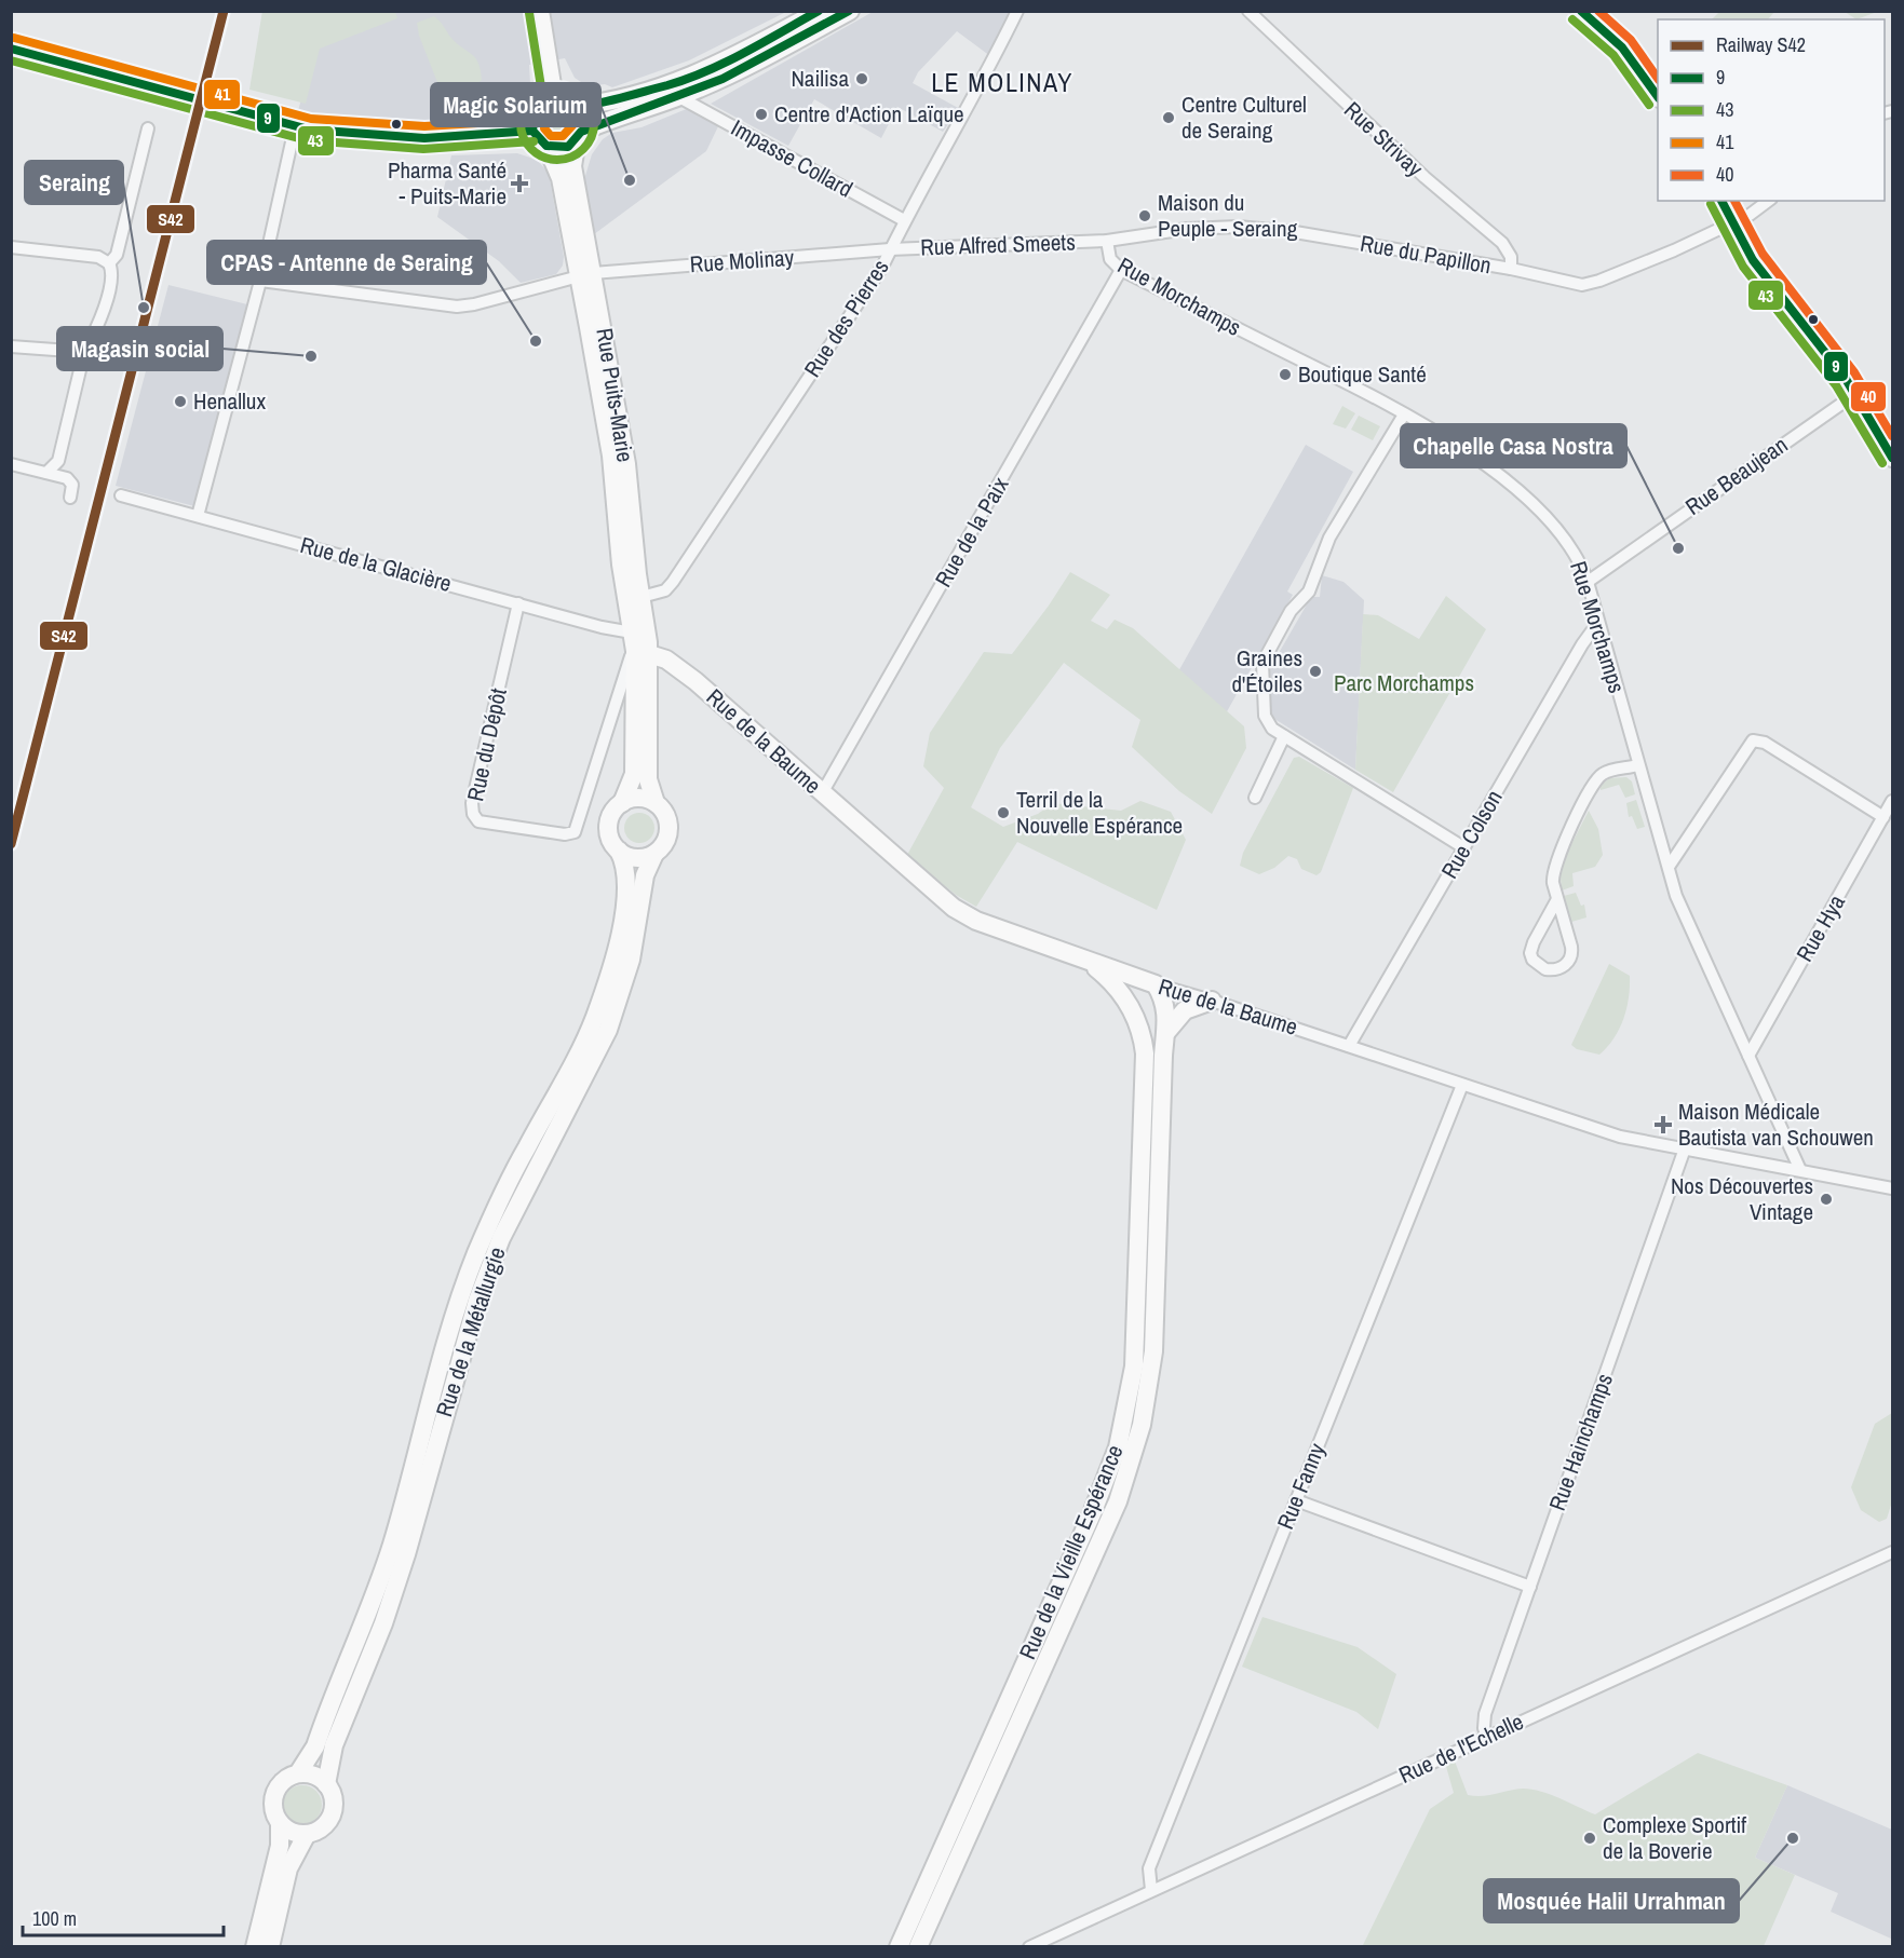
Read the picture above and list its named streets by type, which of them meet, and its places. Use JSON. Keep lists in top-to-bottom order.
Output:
{
  "streets": {
    "street": [
      "Rue Strivay",
      "Impasse Collard",
      "Rue Alfred Smeets",
      "Rue du Papillon",
      "Rue Molinay",
      "Rue Morchamps",
      "Rue des Pierres",
      "Rue Puits-Marie",
      "Rue Beaujean",
      "Rue de la Paix",
      "Rue de la Glacière",
      "Rue de la Baume",
      "Rue du Dépôt",
      "Rue Colson",
      "Rue Hya",
      "Rue de la Métallurgie",
      "Rue Hainchamps",
      "Rue Fanny",
      "Rue de la Vieille Espérance",
      "Rue de l'Echelle"
    ]
  },
  "crossings": [
    ["Rue Strivay", "Rue du Papillon"],
    ["Impasse Collard", "Rue des Pierres"],
    ["Rue Alfred Smeets", "Rue du Papillon"],
    ["Rue Alfred Smeets", "Rue Molinay"],
    ["Rue Alfred Smeets", "Rue Morchamps"],
    ["Rue Alfred Smeets", "Rue des Pierres"],
    ["Rue du Papillon", "Rue Morchamps"],
    ["Rue Molinay", "Rue des Pierres"],
    ["Rue Molinay", "Rue Puits-Marie"],
    ["Rue Morchamps", "Rue Beaujean"],
    ["Rue Morchamps", "Rue de la Paix"],
    ["Rue Morchamps", "Rue de la Baume"],
    ["Rue Morchamps", "Rue Colson"],
    ["Rue Morchamps", "Rue Hya"],
    ["Rue des Pierres", "Rue Puits-Marie"],
    ["Rue Puits-Marie", "Rue de la Glacière"],
    ["Rue Puits-Marie", "Rue de la Baume"],
    ["Rue Puits-Marie", "Rue du Dépôt"],
    ["Rue Puits-Marie", "Rue de la Métallurgie"],
    ["Rue de la Paix", "Rue de la Baume"],
    ["Rue de la Glacière", "Rue de la Baume"],
    ["Rue de la Glacière", "Rue du Dépôt"],
    ["Rue de la Glacière", "Rue de la Métallurgie"],
    ["Rue de la Baume", "Rue du Dépôt"],
    ["Rue de la Baume", "Rue Colson"],
    ["Rue de la Baume", "Rue de la Métallurgie"],
    ["Rue de la Baume", "Rue Hainchamps"],
    ["Rue de la Baume", "Rue Fanny"],
    ["Rue de la Baume", "Rue de la Vieille Espérance"],
    ["Rue du Dépôt", "Rue de la Métallurgie"],
    ["Rue Hainchamps", "Rue de l'Echelle"],
    ["Rue Fanny", "Rue de l'Echelle"]
  ],
  "districts": ["LE MOLINAY"],
  "parks": ["Parc Morchamps"],
  "places": {
    "other": [
      "Nailisa",
      "Centre d'Action Laïque",
      "Centre Culturel de Seraing",
      "Magic Solarium",
      "Maison du Peuple - Seraing",
      "Seraing",
      "CPAS - Antenne de Seraing",
      "Magasin social",
      "Boutique Santé",
      "Henallux",
      "Chapelle Casa Nostra",
      "Graines d'Étoiles",
      "Terril de la Nouvelle Espérance",
      "Nos Découvertes Vintage",
      "Complexe Sportif de la Boverie",
      "Mosquée Halil Urrahman"
    ],
    "health": ["Pharma Santé - Puits-Marie", "Maison Médicale Bautista van Schouwen"]
  },
  "lines": [
    "rail line S42",
    "transit line 9",
    "transit line 40",
    "transit line 43",
    "transit line 41"
  ],
  "legend": [
    "Railway S42",
    "9",
    "43",
    "41",
    "40"
  ],
  "scale_bar": "100 m"
}
